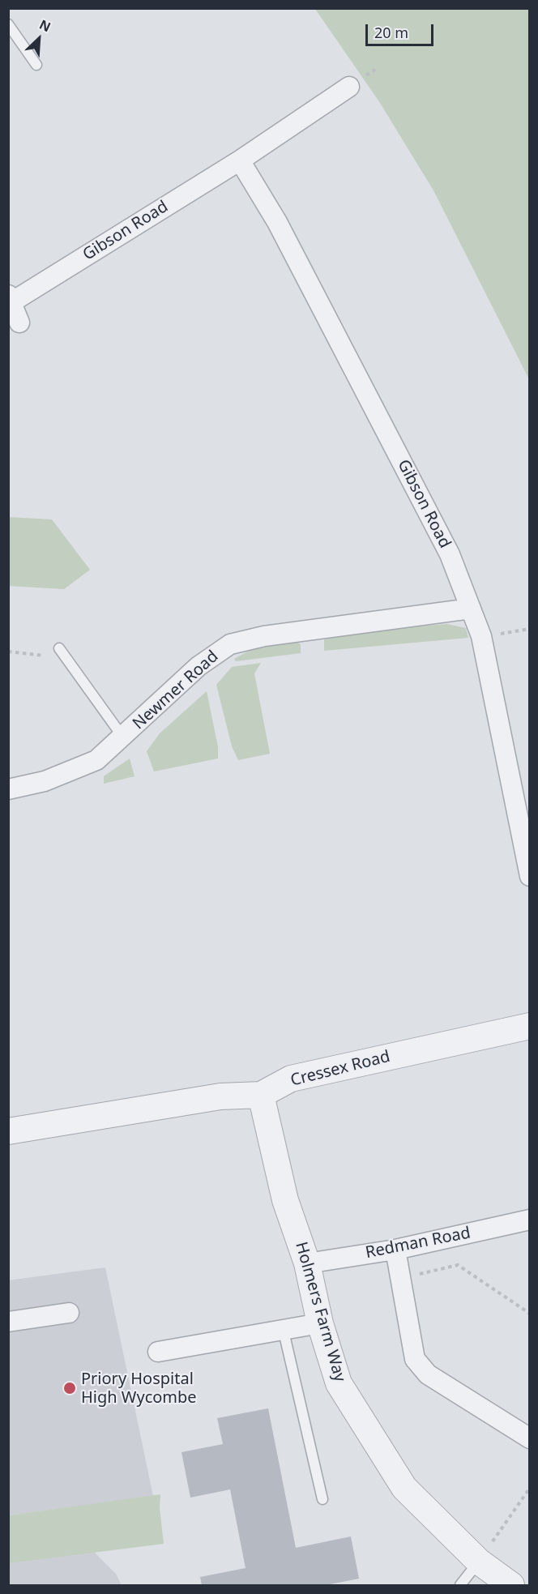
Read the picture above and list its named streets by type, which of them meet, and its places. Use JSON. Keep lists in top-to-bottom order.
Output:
{
  "streets": {
    "street": [
      "Gibson Road",
      "Newmer Road",
      "Cressex Road",
      "Redman Road",
      "Holmers Farm Way"
    ]
  },
  "crossings": [
    ["Gibson Road", "Newmer Road"],
    ["Cressex Road", "Holmers Farm Way"],
    ["Redman Road", "Holmers Farm Way"]
  ],
  "places": ["Priory Hospital High Wycombe"],
  "scale_bar": "20 m",
  "north": "top right"
}
